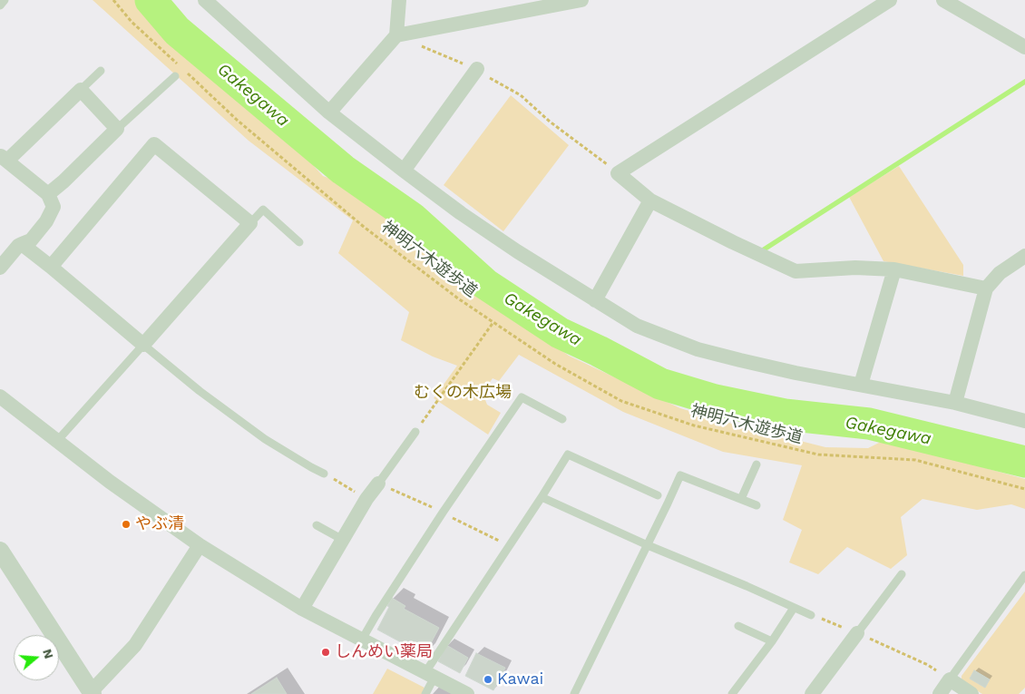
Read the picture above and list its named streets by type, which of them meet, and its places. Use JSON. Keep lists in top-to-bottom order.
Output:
{
  "streets": {
    "path": ["神明六木遊歩道"]
  },
  "water": ["Gakegawa"],
  "parks": ["むくの木広場"],
  "places": ["やぶ清", "しんめい薬局", "Kawai"],
  "north": "right"
}
